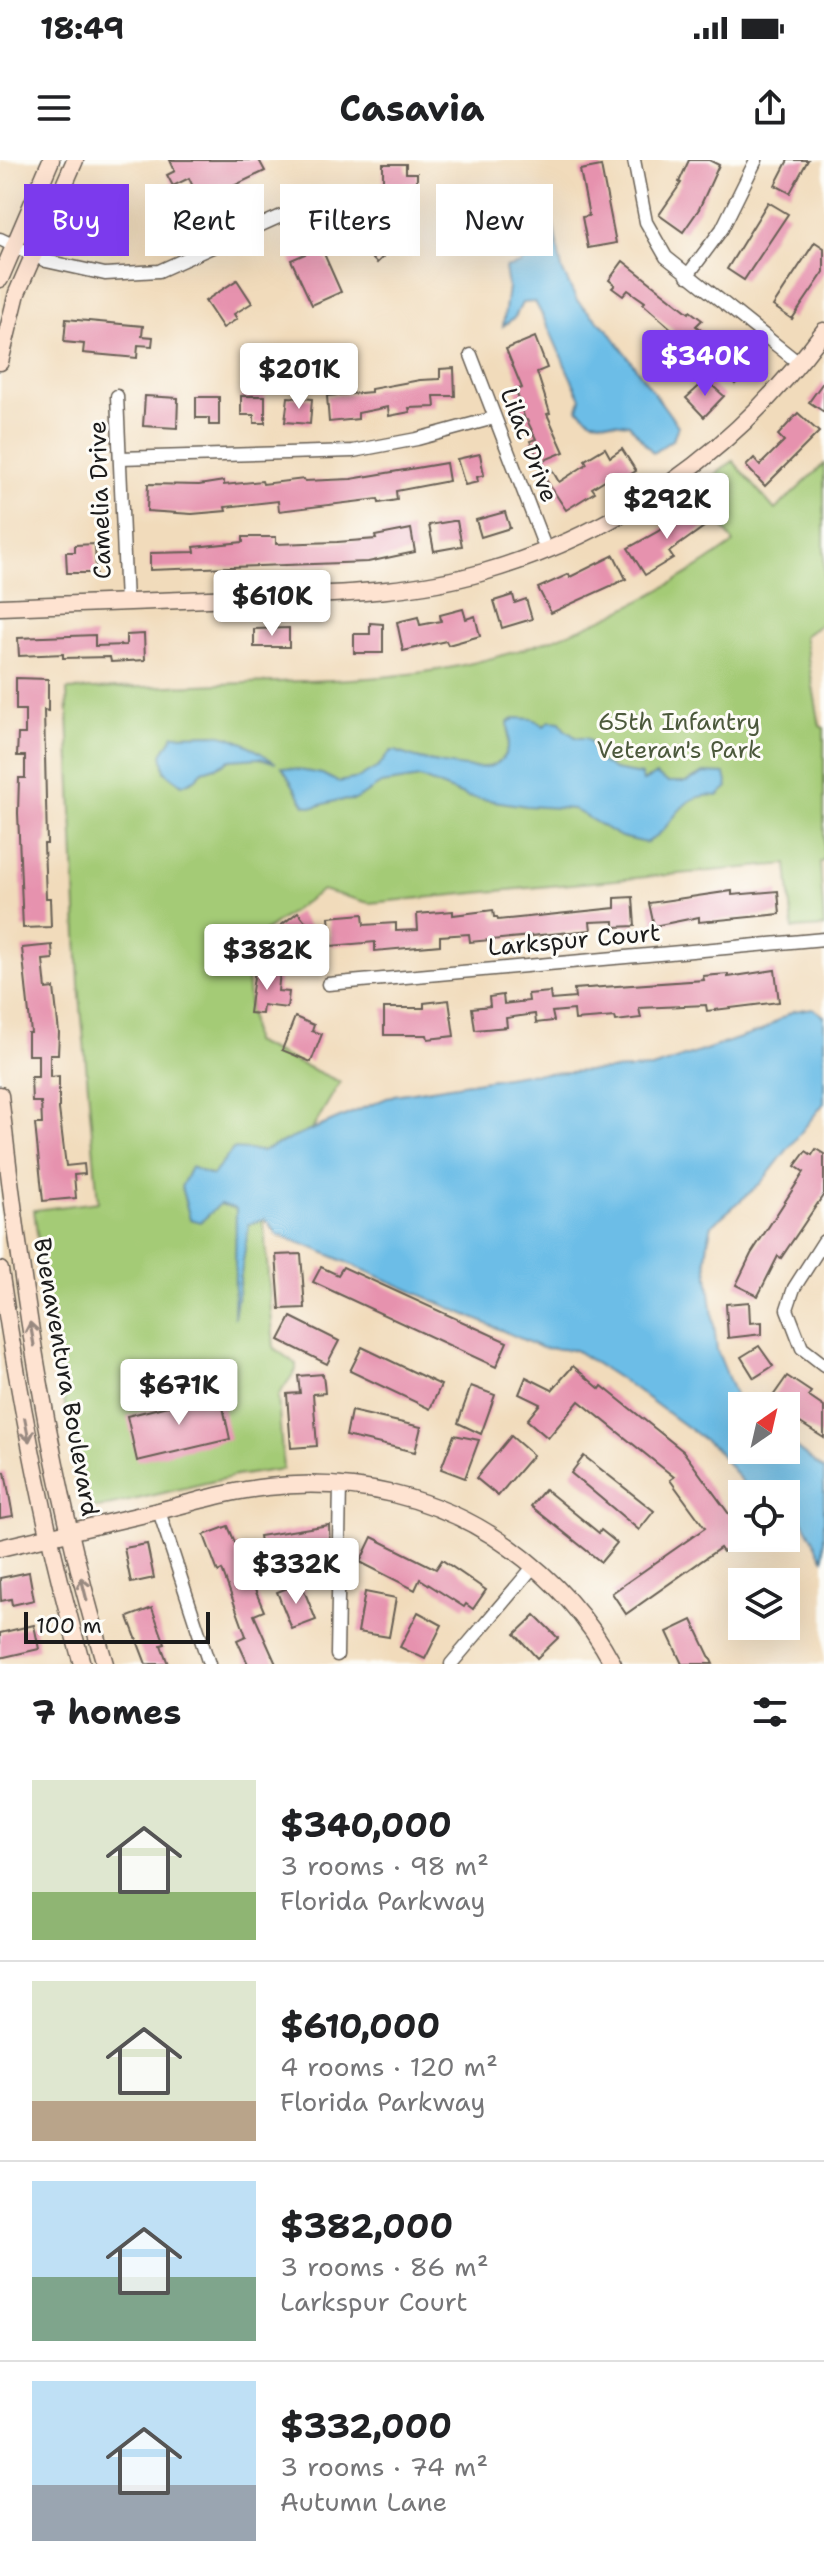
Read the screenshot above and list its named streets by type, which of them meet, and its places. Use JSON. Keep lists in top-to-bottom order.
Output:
{
  "streets": {
    "street": [
      "Lilac Drive",
      "Camelia Drive",
      "Larkspur Court",
      "Buenaventura Boulevard"
    ]
  },
  "parks": ["65th Infantry Veteran's Park"],
  "scale_bar": "100 m",
  "north": "top right",
  "page": {
    "status": "18:49",
    "header": "Casavia",
    "chip": [
      "Buy",
      "Rent",
      "Filters",
      "New"
    ],
    "price": [
      "$340K",
      "$201K",
      "$292K",
      "$610K",
      "$382K",
      "$671K",
      "$332K"
    ],
    "scale": "100 m",
    "heading": "7 homes",
    "list": [
      {
        "name": "$340,000",
        "note": "3 rooms · 98 m² · Florida Parkway"
      },
      {
        "name": "$610,000",
        "note": "4 rooms · 120 m² · Florida Parkway"
      },
      {
        "name": "$382,000",
        "note": "3 rooms · 86 m² · Larkspur Court"
      },
      {
        "name": "$332,000",
        "note": "3 rooms · 74 m² · Autumn Lane"
      }
    ]
  }
}
